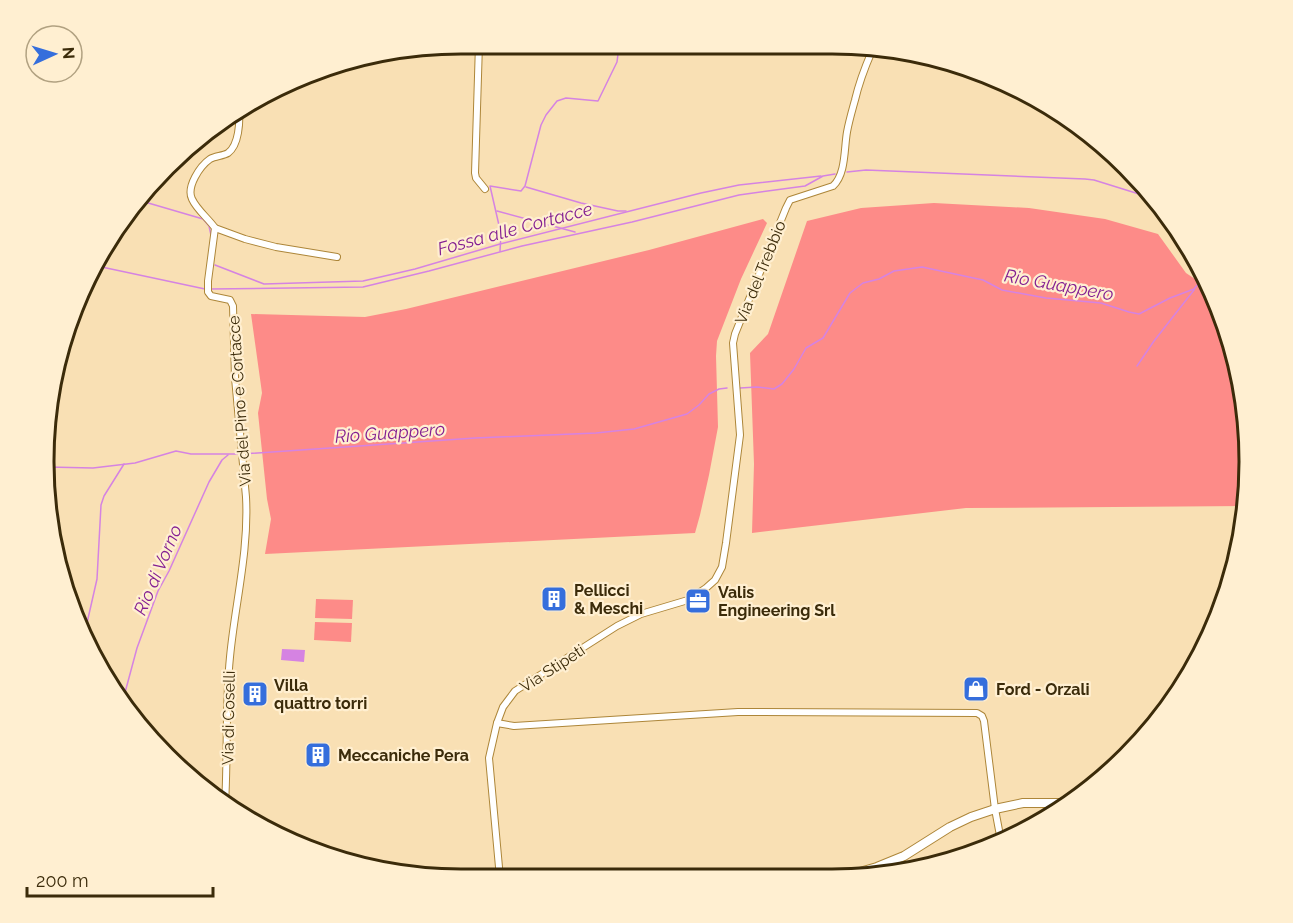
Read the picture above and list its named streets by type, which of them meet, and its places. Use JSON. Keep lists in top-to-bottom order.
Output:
{
  "streets": {
    "street": [
      "Via del Trebbio",
      "Via del Pino e Cortacce",
      "Via Stipeti",
      "Via di Coselli"
    ]
  },
  "crossings": [
    ["Via del Trebbio", "Via Stipeti"],
    ["Via del Pino e Cortacce", "Via di Coselli"]
  ],
  "water": ["Fossa alle Cortacce", "Rio Guappero", "Rio di Vorno"],
  "places": {
    "building": ["Pellicci & Meschi", "Villa quattro torri", "Meccaniche Pera"],
    "office": ["Valis Engineering Srl"],
    "shop": ["Ford - Orzali"]
  },
  "scale_bar": "200 m",
  "north": "right"
}
